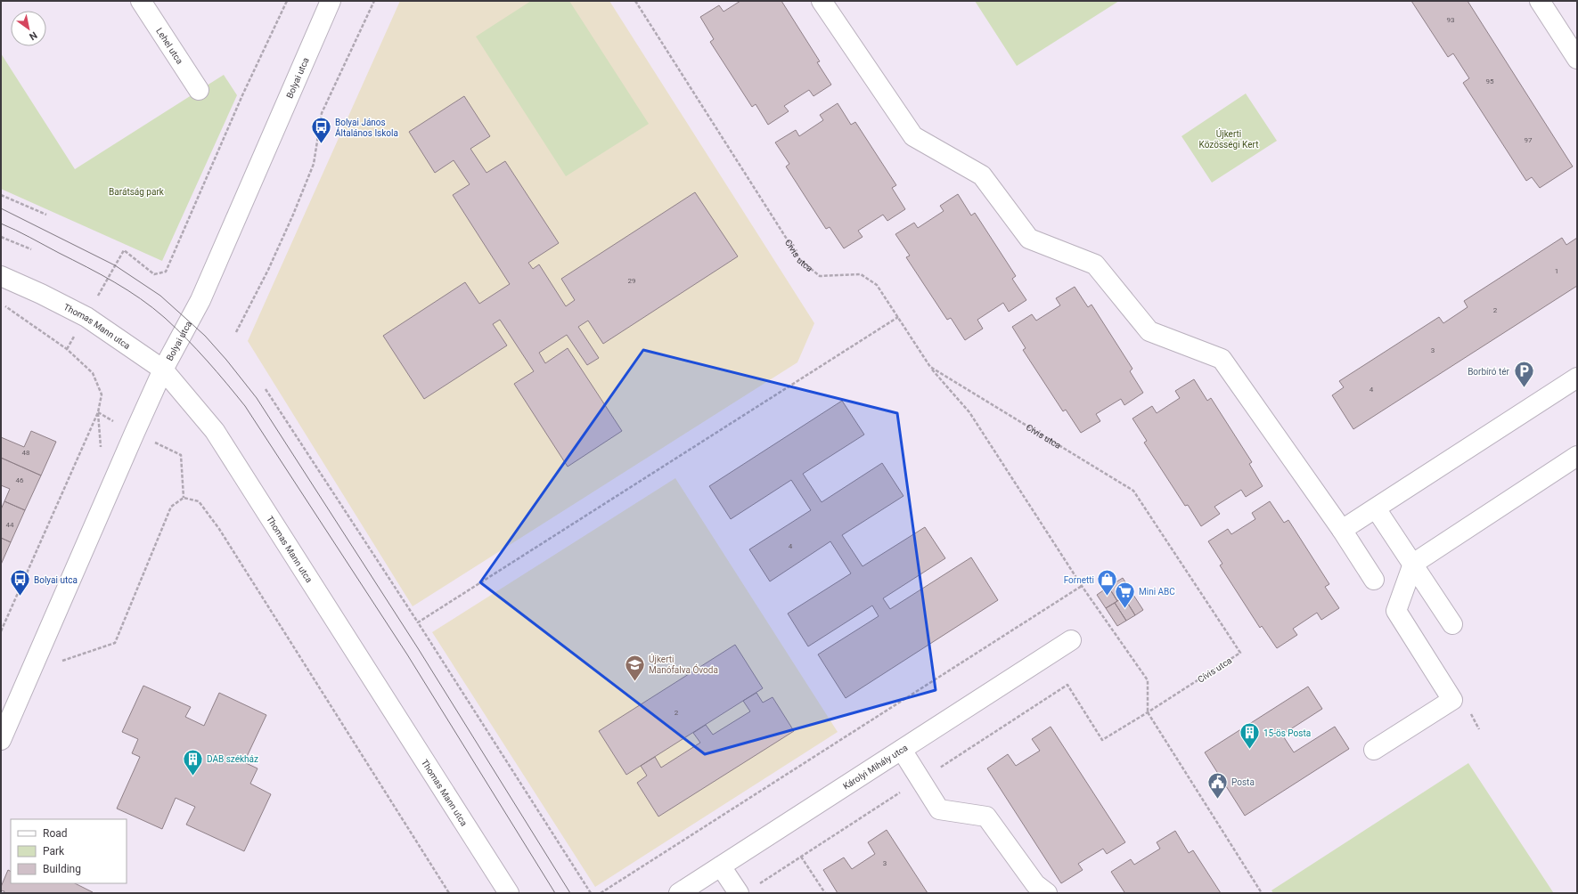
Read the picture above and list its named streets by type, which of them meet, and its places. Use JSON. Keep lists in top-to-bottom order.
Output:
{
  "streets": {
    "street": [
      "Lehel utca",
      "Bolyai utca",
      "Thomas Mann utca",
      "Károlyi Mihály utca"
    ],
    "path": ["Cívis utca"]
  },
  "crossings": [
    ["Bolyai utca", "Thomas Mann utca"]
  ],
  "parks": ["Újkerti Közösségi Kert", "Barátság park"],
  "places": {
    "bus stop": ["Bolyai János Általános Iskola", "Bolyai utca"],
    "parking": ["Borbíró tér"],
    "shop": ["Fornetti"],
    "supermarket": ["Mini ABC"],
    "school or university": ["Újkerti Manófalva Óvoda"],
    "building": ["15-ös Posta", "DAB székház"],
    "public building": ["Posta"]
  },
  "house_numbers": [
    "93",
    "95",
    "97",
    "1",
    "29",
    "2",
    "3",
    "4",
    "48",
    "46",
    "44",
    "4",
    "2",
    "3"
  ],
  "legend": ["Road", "Park", "Building"],
  "north": "bottom right"
}
